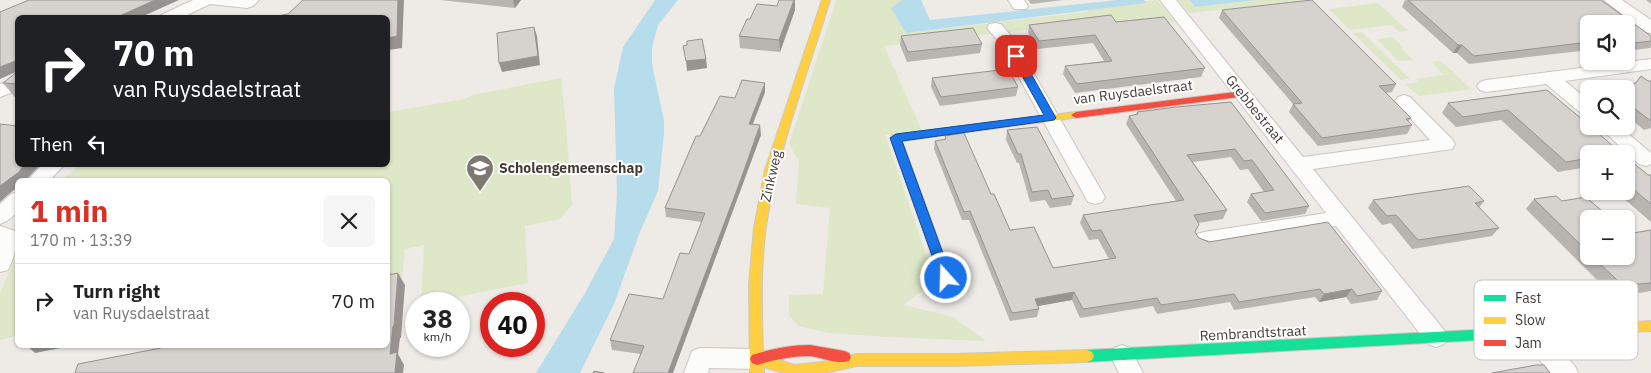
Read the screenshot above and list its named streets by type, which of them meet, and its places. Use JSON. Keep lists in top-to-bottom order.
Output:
{
  "streets": {
    "street": [
      "van Ruysdaelstraat",
      "Grebbestraat",
      "Zinkweg",
      "Rembrandtstraat"
    ]
  },
  "crossings": [
    ["van Ruysdaelstraat", "Grebbestraat"],
    ["Grebbestraat", "Rembrandtstraat"],
    ["Zinkweg", "Rembrandtstraat"]
  ],
  "places": {
    "school or university": ["Scholengemeenschap"]
  },
  "legend": ["Fast", "Slow", "Jam"],
  "page": {
    "map_buttons": ["+", "−"],
    "turn": ["70 m", "van Ruysdaelstraat"],
    "then": "Then",
    "heading": ["1 min", "170 m · 13:39"],
    "list": [
      {
        "name": "Turn right",
        "note": "van Ruysdaelstraat",
        "value": "70 m"
      }
    ],
    "speed": "38 km/h",
    "limit": "40"
  }
}
